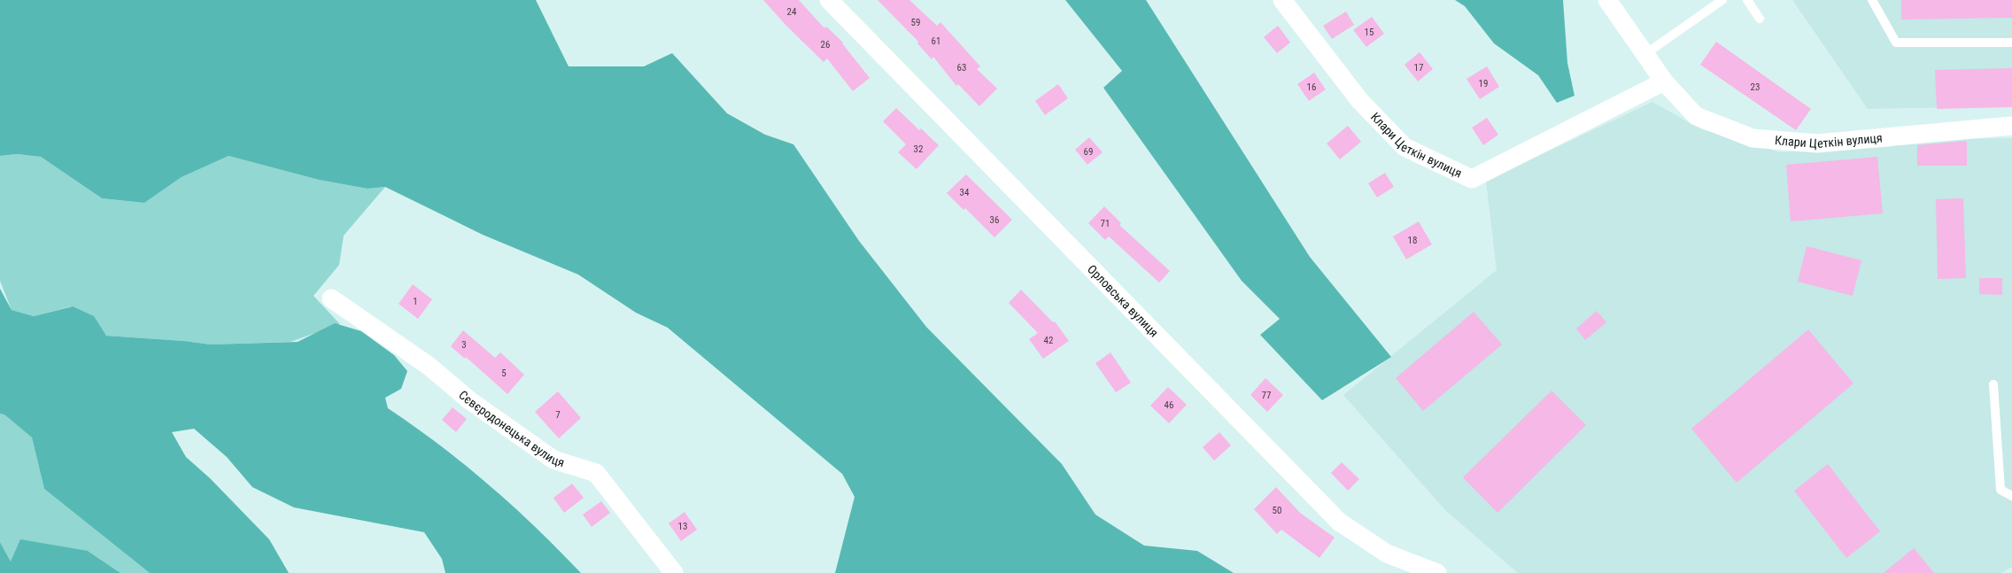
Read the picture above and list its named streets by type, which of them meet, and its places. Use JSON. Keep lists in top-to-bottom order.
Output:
{
  "streets": {
    "street": ["Клари Цеткін вулиця", "Орловська вулиця", "Сєвєродонецька вулиця"]
  },
  "house_numbers": [
    "24",
    "59",
    "15",
    "61",
    "26",
    "63",
    "17",
    "19",
    "16",
    "23",
    "32",
    "69",
    "34",
    "36",
    "71",
    "18",
    "1",
    "42",
    "3",
    "5",
    "77",
    "46",
    "7",
    "50",
    "13"
  ]
}
